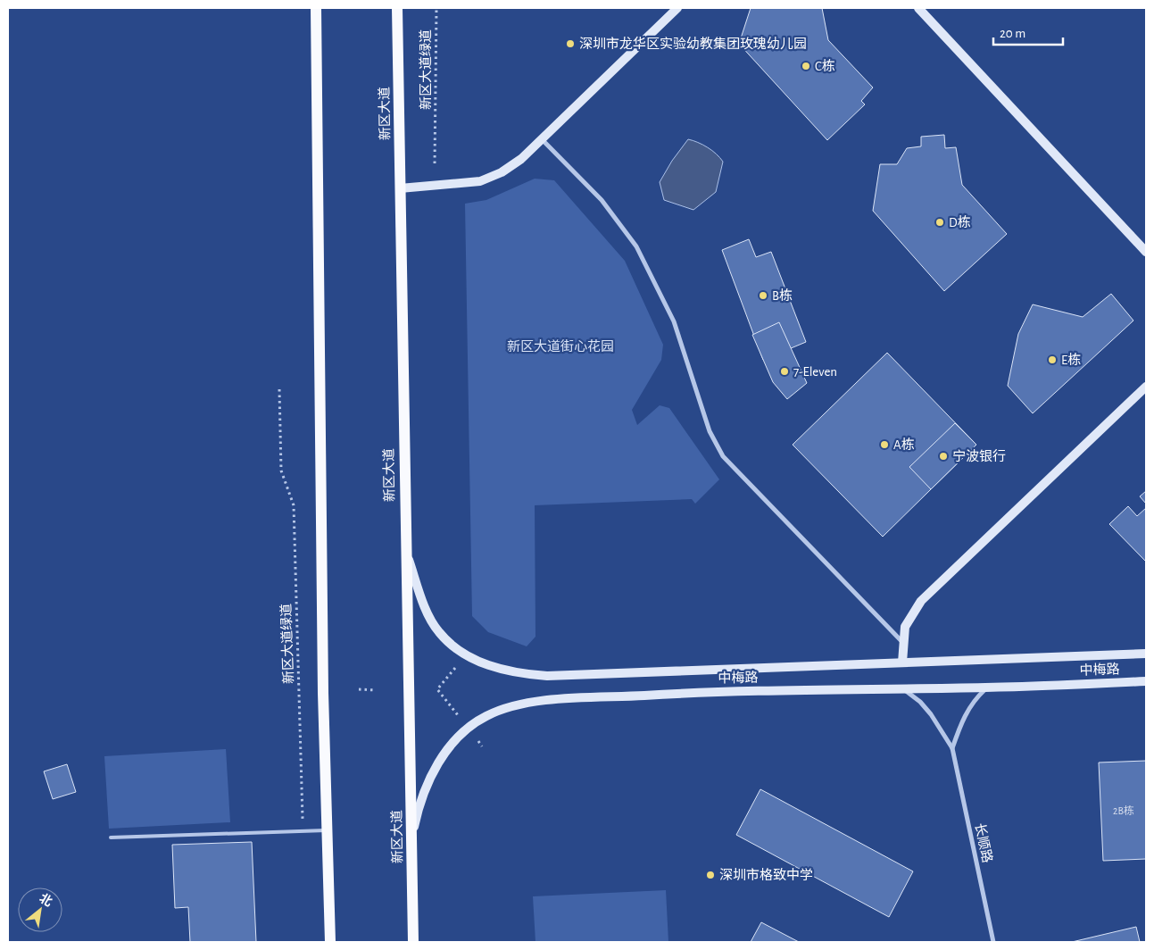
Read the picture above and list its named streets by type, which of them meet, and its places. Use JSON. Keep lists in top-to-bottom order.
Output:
{
  "streets": {
    "main road": ["新区大道", "中梅路"],
    "street": ["长顺路"],
    "path": ["新区大道绿道"]
  },
  "crossings": [
    ["新区大道", "中梅路"]
  ],
  "parks": ["新区大道街心花园"],
  "places": [
    "深圳市龙华区实验幼教集团玫瑰幼儿园",
    "C栋",
    "D栋",
    "B栋",
    "E栋",
    "7-Eleven",
    "A栋",
    "宁波银行",
    "深圳市格致中学"
  ],
  "house_numbers": ["2B栋"],
  "scale_bar": "20 m",
  "north": "top right"
}
